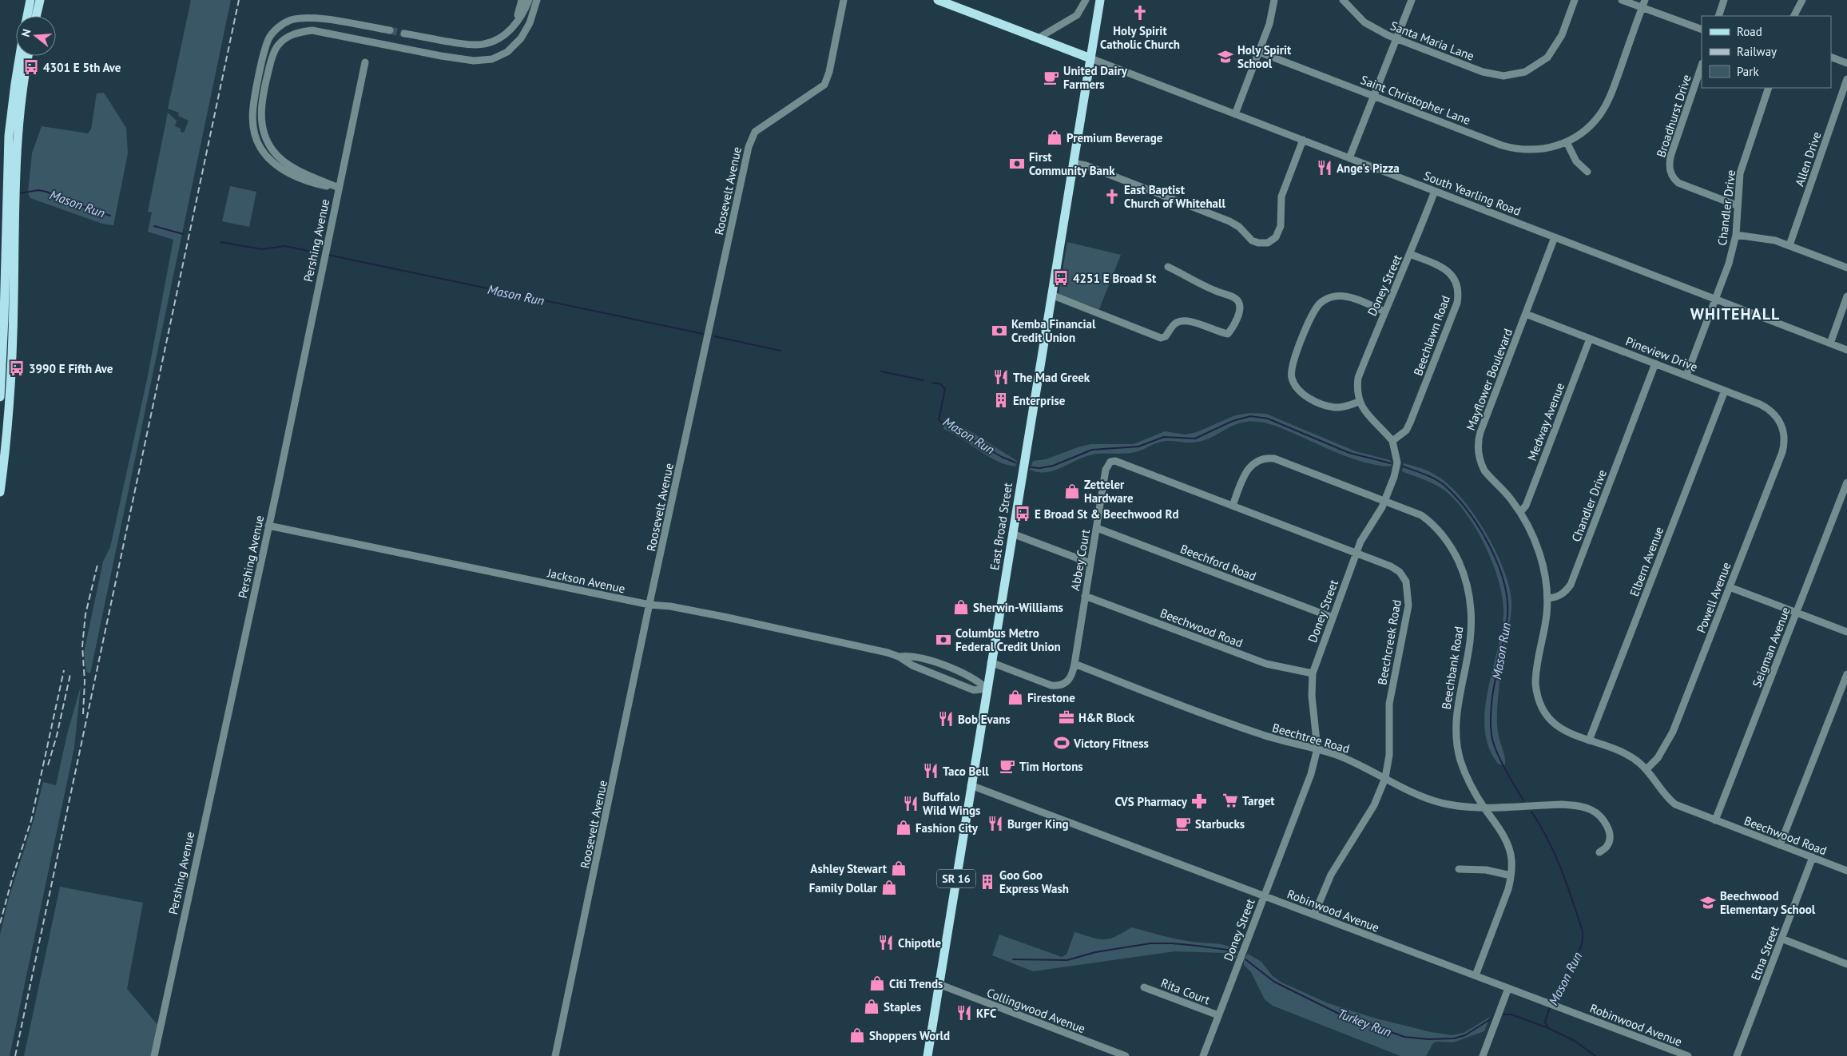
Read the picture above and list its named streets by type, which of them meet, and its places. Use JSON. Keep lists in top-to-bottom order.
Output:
{
  "streets": {
    "main road": ["East Broad Street", "SR 16"],
    "street": [
      "Santa Maria Lane",
      "Saint Christopher Lane",
      "Broadhurst Drive",
      "Allen Drive",
      "Roosevelt Avenue",
      "South Yearling Road",
      "Chandler Drive",
      "Pershing Avenue",
      "Doney Street",
      "Beechlawn Road",
      "Pineview Drive",
      "Mayflower Boulevard",
      "Medway Avenue",
      "Abbey Court",
      "Elbern Avenue",
      "Beechford Road",
      "Jackson Avenue",
      "Powell Avenue",
      "Beechwood Road",
      "Beechcreek Road",
      "Seigman Avenue",
      "Beechbank Road",
      "Beechtree Road",
      "Robinwood Avenue",
      "Etna Street",
      "Rita Court",
      "Collingwood Avenue"
    ]
  },
  "crossings": [
    ["Broadhurst Drive", "Chandler Drive"],
    ["Roosevelt Avenue", "Jackson Avenue"],
    ["South Yearling Road", "Chandler Drive"],
    ["South Yearling Road", "Doney Street"],
    ["South Yearling Road", "Mayflower Boulevard"],
    ["South Yearling Road", "East Broad Street"],
    ["Chandler Drive", "Pineview Drive"],
    ["Chandler Drive", "Mayflower Boulevard"],
    ["Pershing Avenue", "Jackson Avenue"],
    ["Doney Street", "Beechlawn Road"],
    ["Doney Street", "Beechford Road"],
    ["Doney Street", "Beechwood Road"],
    ["Doney Street", "Beechcreek Road"],
    ["Doney Street", "Beechbank Road"],
    ["Doney Street", "Beechtree Road"],
    ["Doney Street", "Robinwood Avenue"],
    ["Doney Street", "Rita Court"],
    ["Pineview Drive", "Mayflower Boulevard"],
    ["Pineview Drive", "Medway Avenue"],
    ["Pineview Drive", "Elbern Avenue"],
    ["Pineview Drive", "Powell Avenue"],
    ["Mayflower Boulevard", "Medway Avenue"],
    ["Mayflower Boulevard", "Elbern Avenue"],
    ["Mayflower Boulevard", "Powell Avenue"],
    ["Mayflower Boulevard", "Beechwood Road"],
    ["Mayflower Boulevard", "Seigman Avenue"],
    ["East Broad Street", "Jackson Avenue"],
    ["East Broad Street", "Robinwood Avenue"],
    ["East Broad Street", "Collingwood Avenue"],
    ["Abbey Court", "Beechford Road"],
    ["Abbey Court", "Beechwood Road"],
    ["Abbey Court", "Beechcreek Road"],
    ["Abbey Court", "Beechtree Road"],
    ["Beechwood Road", "Seigman Avenue"],
    ["Beechwood Road", "Etna Street"],
    ["Beechcreek Road", "Beechbank Road"],
    ["Beechcreek Road", "Beechtree Road"],
    ["Beechcreek Road", "Robinwood Avenue"],
    ["Beechbank Road", "Beechtree Road"],
    ["Beechbank Road", "Robinwood Avenue"]
  ],
  "districts": ["WHITEHALL"],
  "water": ["Mason Run", "Turkey Run"],
  "places": {
    "church": ["Holy Spirit Catholic Church", "East Baptist Church of Whitehall"],
    "school or university": ["Holy Spirit School", "Beechwood Elementary School"],
    "bus stop": [
      "4301 E 5th Ave",
      "4251 E Broad St",
      "3990 E Fifth Ave",
      "E Broad St & Beechwood Rd"
    ],
    "cafe": ["United Dairy Farmers", "Tim Hortons", "Starbucks"],
    "shop": [
      "Premium Beverage",
      "Zetteler Hardware",
      "Sherwin-Williams",
      "Firestone",
      "Fashion City",
      "Ashley Stewart",
      "Family Dollar",
      "Citi Trends",
      "Staples",
      "Shoppers World"
    ],
    "bank": ["First Community Bank", "Kemba Financial Credit Union", "Columbus Metro Federal Credit Union"],
    "restaurant": [
      "Ange's Pizza",
      "The Mad Greek",
      "Bob Evans",
      "Taco Bell",
      "Buffalo Wild Wings",
      "Burger King",
      "Chipotle",
      "KFC"
    ],
    "building": ["Enterprise", "Goo Goo Express Wash"],
    "office": ["H&R Block"],
    "sports": ["Victory Fitness"],
    "supermarket": ["Target"],
    "pharmacy": ["CVS Pharmacy"]
  },
  "legend": ["Road", "Railway", "Park"],
  "north": "left"
}
